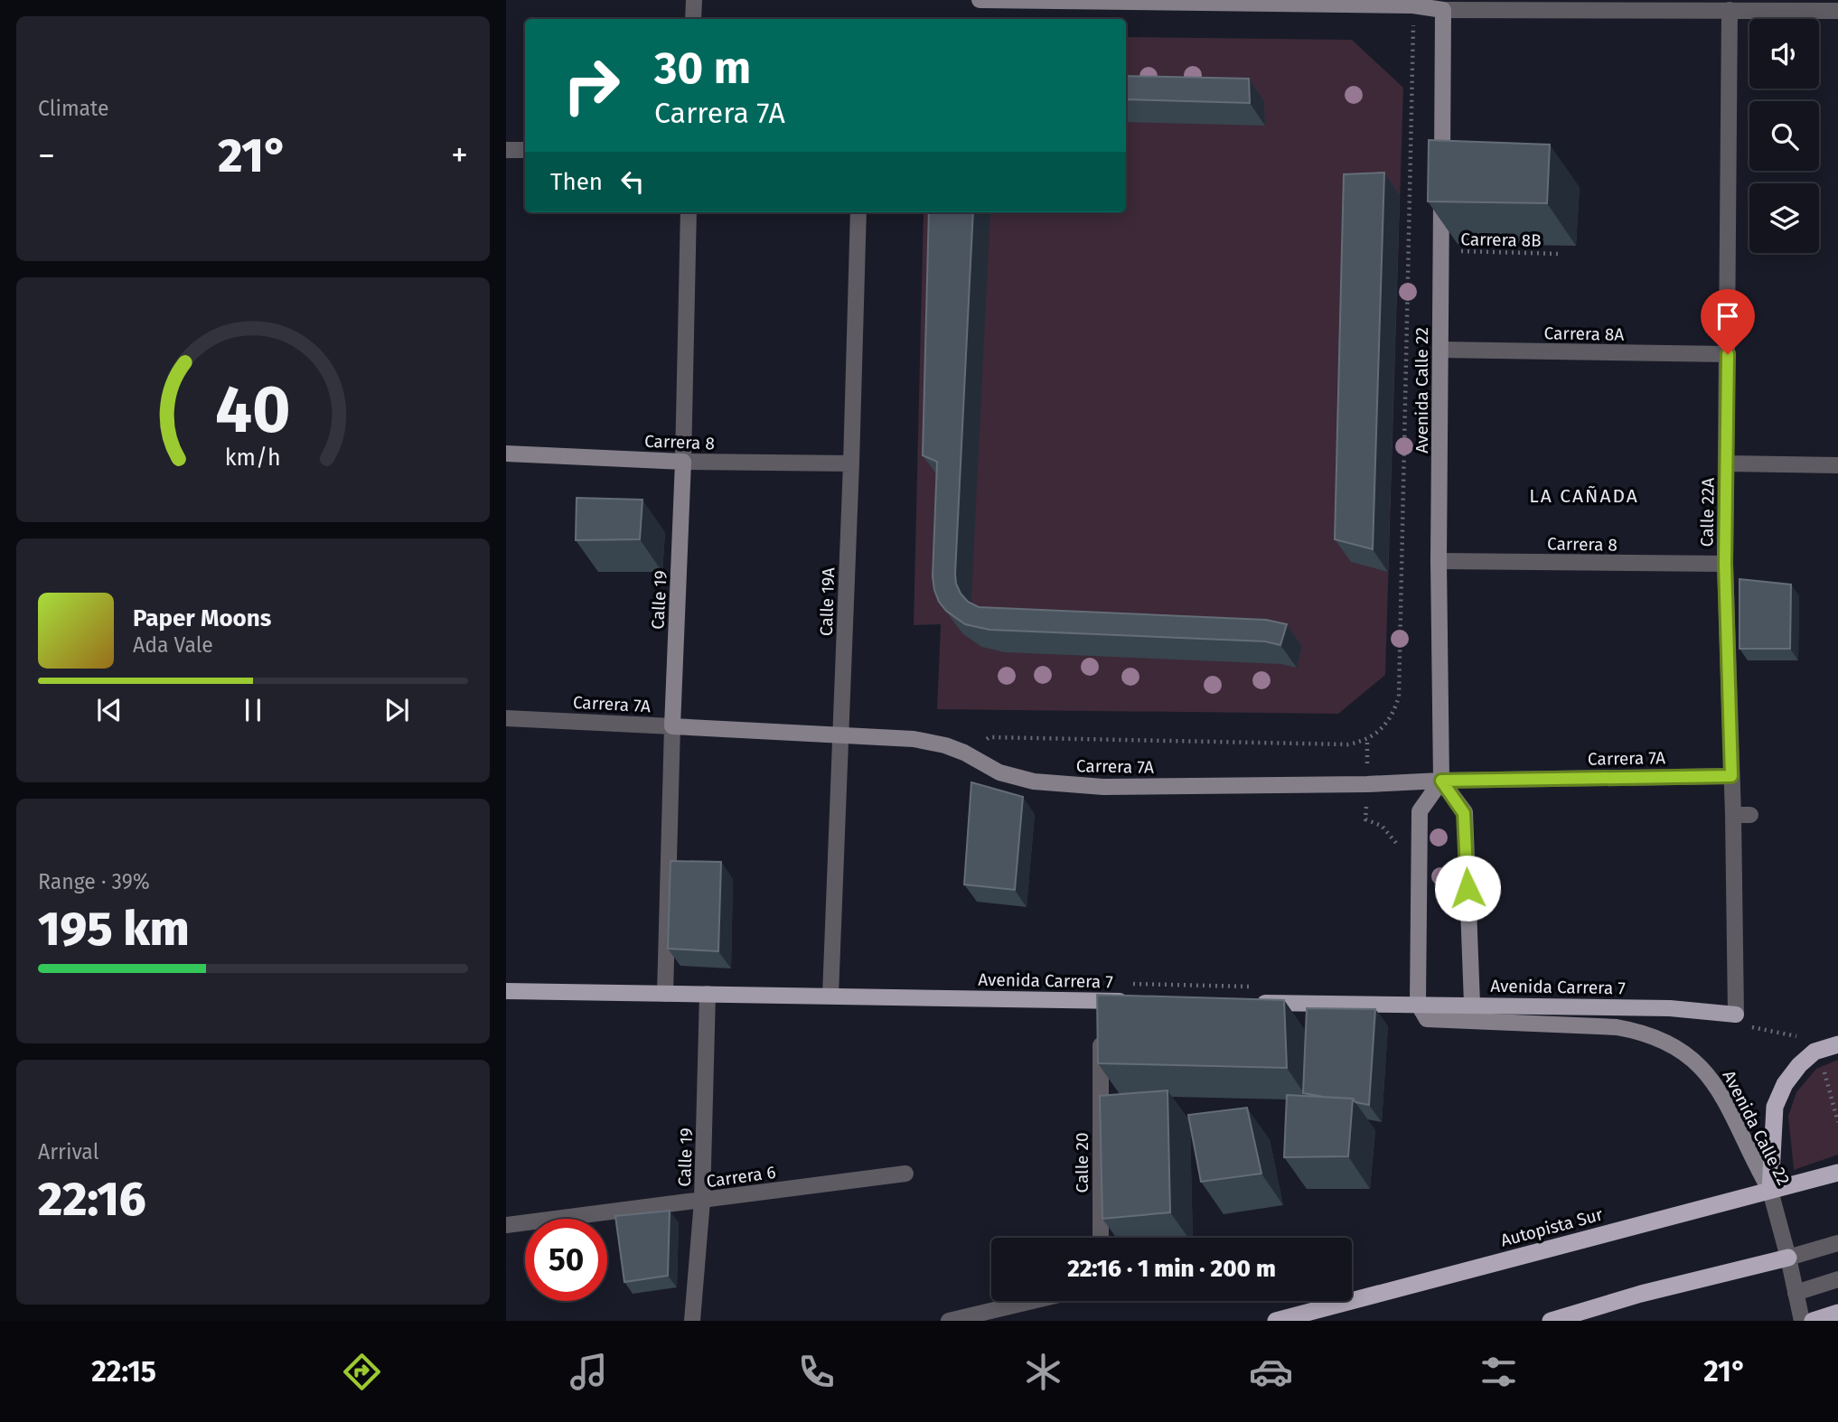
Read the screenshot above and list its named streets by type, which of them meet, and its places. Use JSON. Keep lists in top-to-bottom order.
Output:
{
  "streets": {
    "highway": ["Autopista Sur"],
    "main road": [
      "Avenida Calle 22",
      "Carrera 8",
      "Calle 19",
      "Carrera 7A",
      "Avenida Carrera 7"
    ],
    "street": [
      "Carrera 8A",
      "Calle 22A",
      "Calle 19A",
      "Calle 20",
      "Carrera 6"
    ],
    "path": ["Carrera 8B"]
  },
  "crossings": [
    ["Carrera 8B", "Avenida Calle 22"],
    ["Carrera 8A", "Avenida Calle 22"],
    ["Carrera 8A", "Calle 22A"],
    ["Avenida Calle 22", "Carrera 8"],
    ["Avenida Calle 22", "Carrera 7A"],
    ["Avenida Calle 22", "Avenida Carrera 7"],
    ["Avenida Calle 22", "Autopista Sur"],
    ["Carrera 8", "Calle 22A"],
    ["Carrera 8", "Calle 19"],
    ["Carrera 8", "Calle 19A"],
    ["Calle 22A", "Carrera 7A"],
    ["Calle 22A", "Avenida Carrera 7"],
    ["Calle 19", "Carrera 7A"],
    ["Calle 19", "Avenida Carrera 7"],
    ["Calle 19", "Carrera 6"],
    ["Calle 19A", "Carrera 7A"],
    ["Calle 19A", "Avenida Carrera 7"],
    ["Avenida Carrera 7", "Calle 20"]
  ],
  "districts": ["LA CAÑADA"],
  "page": {
    "tile": [
      "Climate",
      ["Range · 39%", "195 km"],
      ["Arrival", "22:16"]
    ],
    "turn": ["30 m", "Carrera 7A"],
    "heat": ["−", "21°", "+"],
    "then": "Then",
    "song": ["Paper Moons", "Ada Vale"],
    "limit": "50",
    "trip": "22:16 · 1 min · 200 m",
    "tabs": ["22:15", "21°"],
    "gauge": ["40", "km/h"]
  }
}
